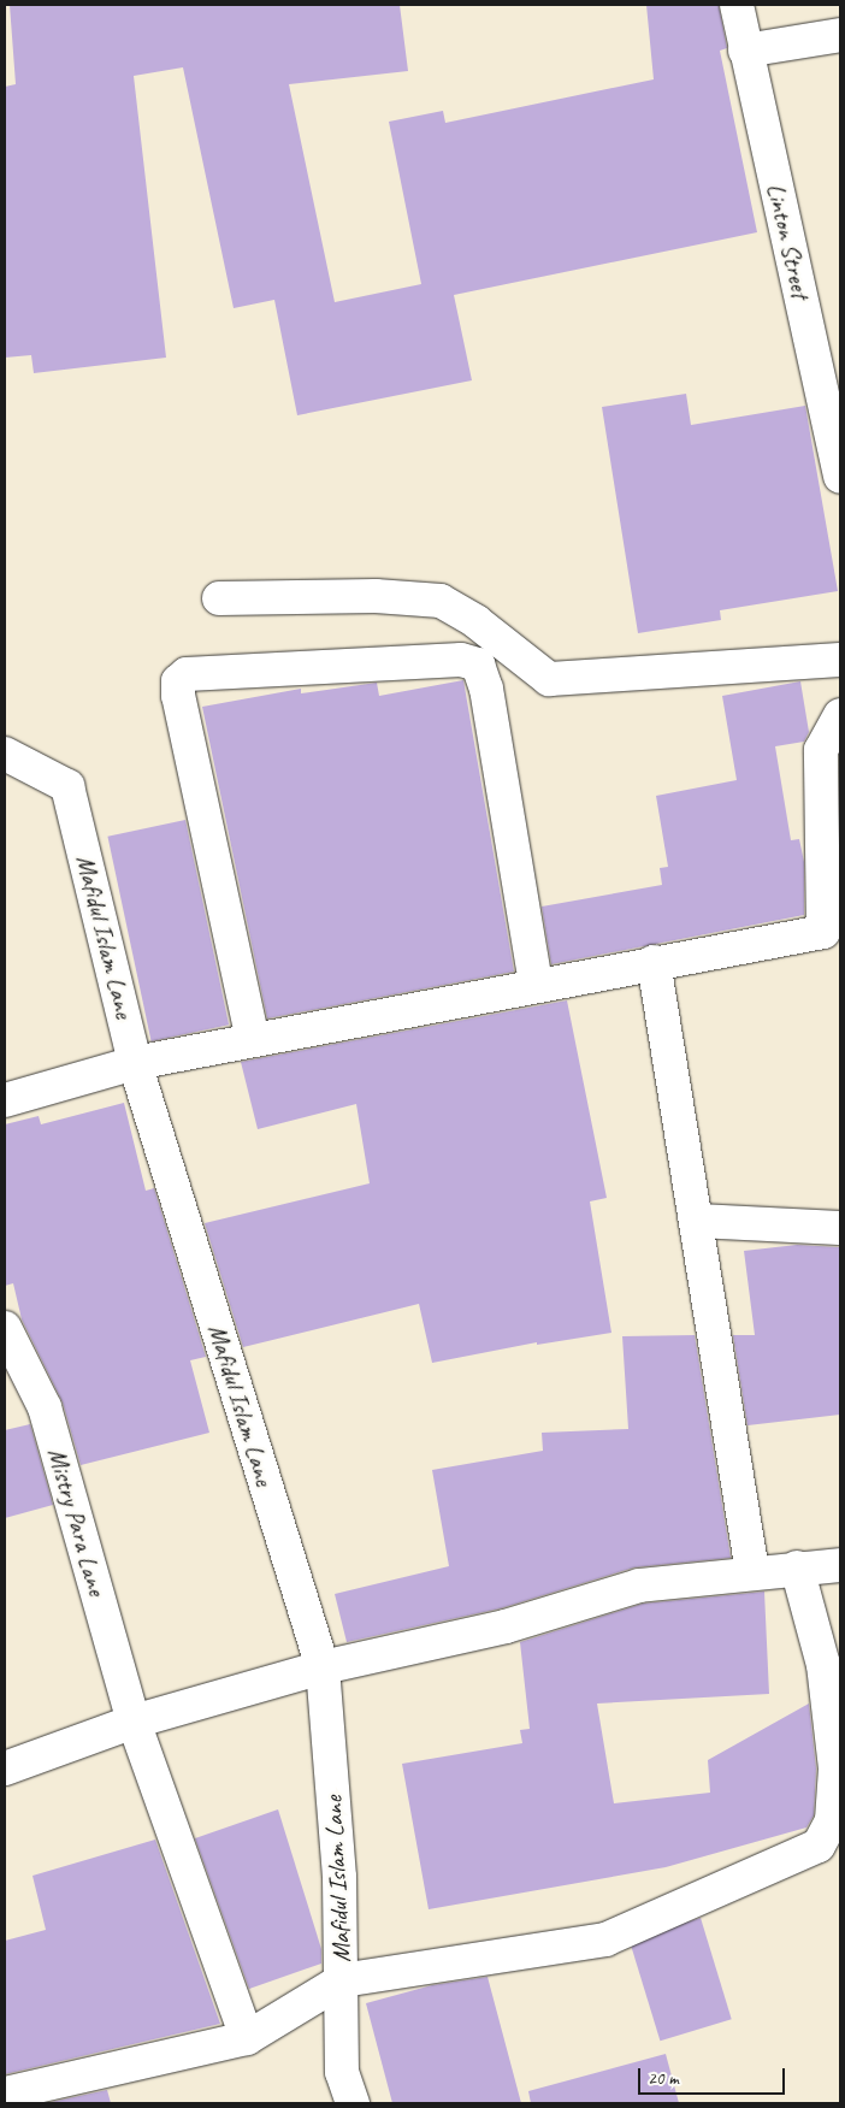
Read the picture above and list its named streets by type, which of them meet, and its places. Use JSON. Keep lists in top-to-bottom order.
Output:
{
  "streets": {
    "street": ["Linton Street", "Mafidul Islam Lane", "Mistry Para Lane"]
  },
  "scale_bar": "20 m"
}
